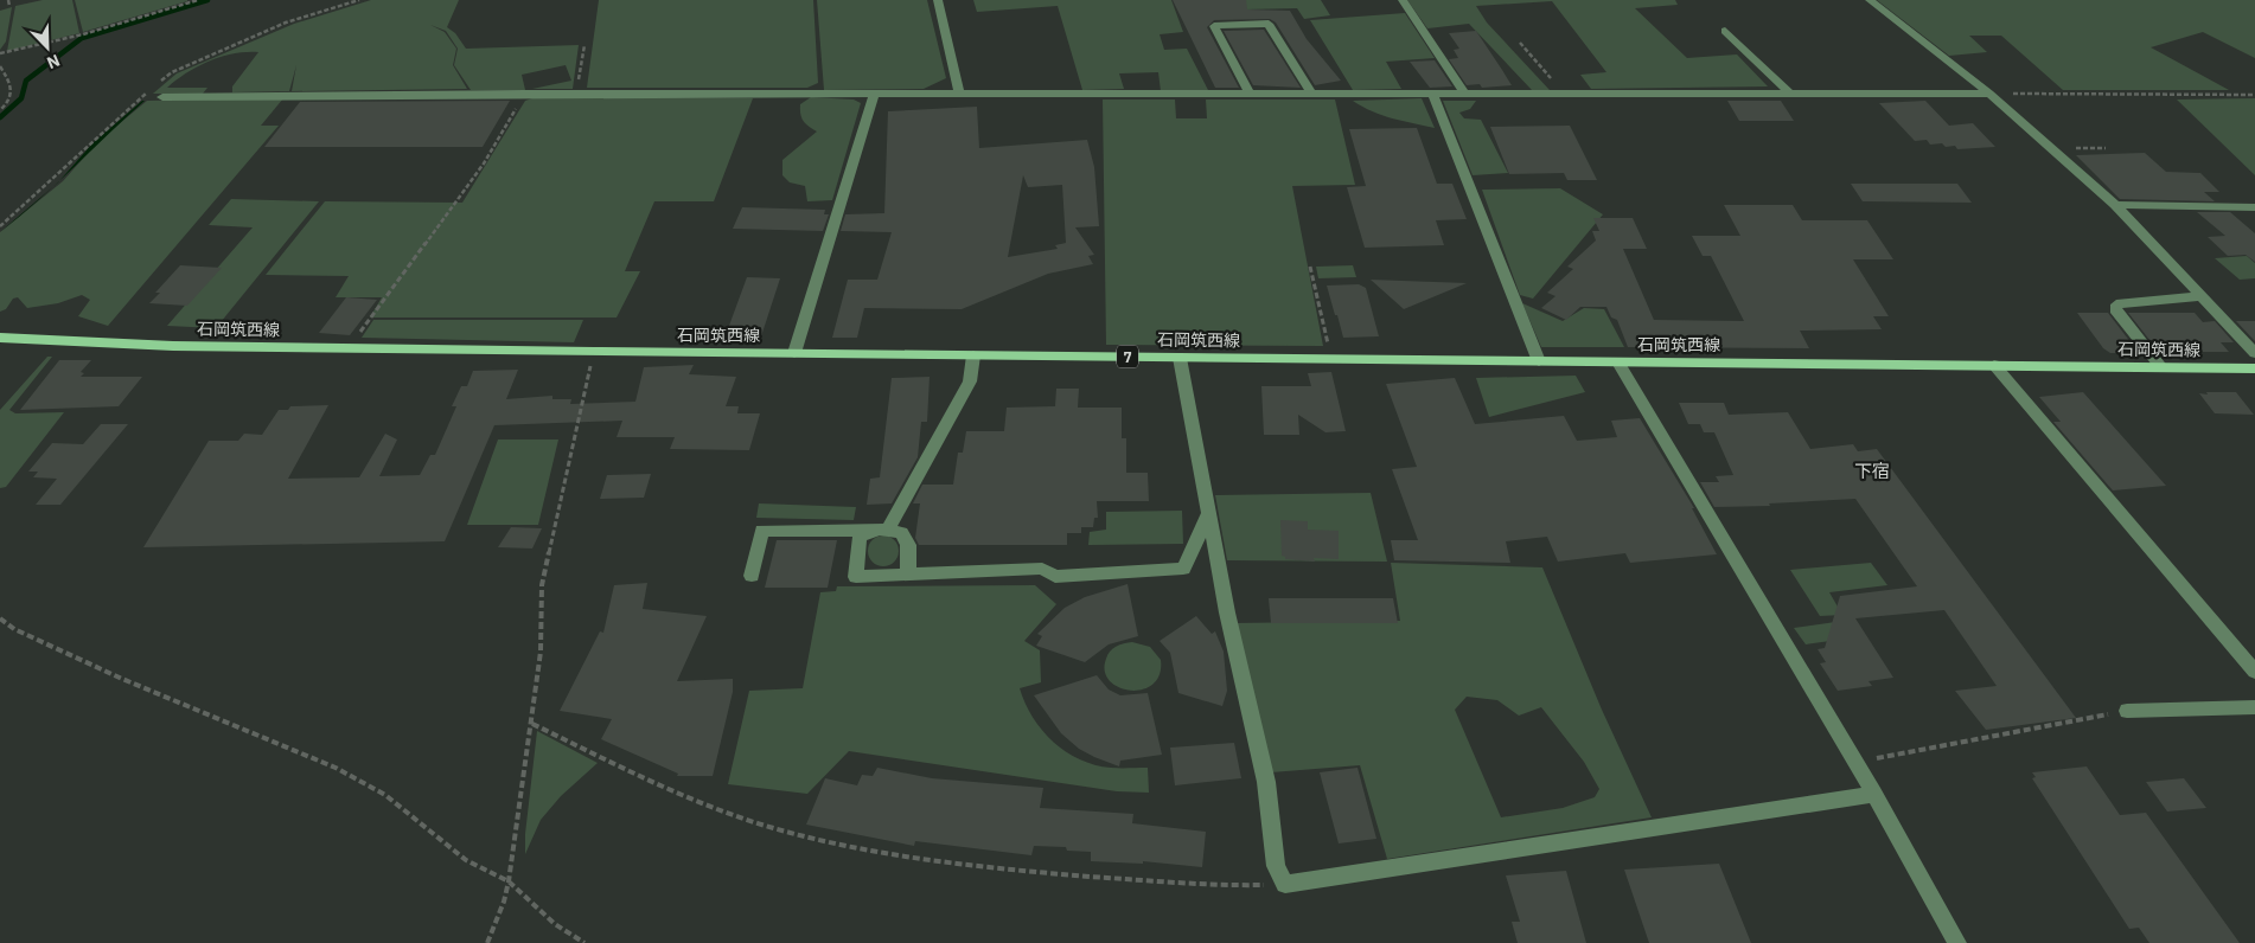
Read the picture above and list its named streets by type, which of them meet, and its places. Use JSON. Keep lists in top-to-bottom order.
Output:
{
  "streets": {
    "main road": ["石岡筑西線", "7"]
  },
  "districts": ["下宿"],
  "north": "bottom right"
}
